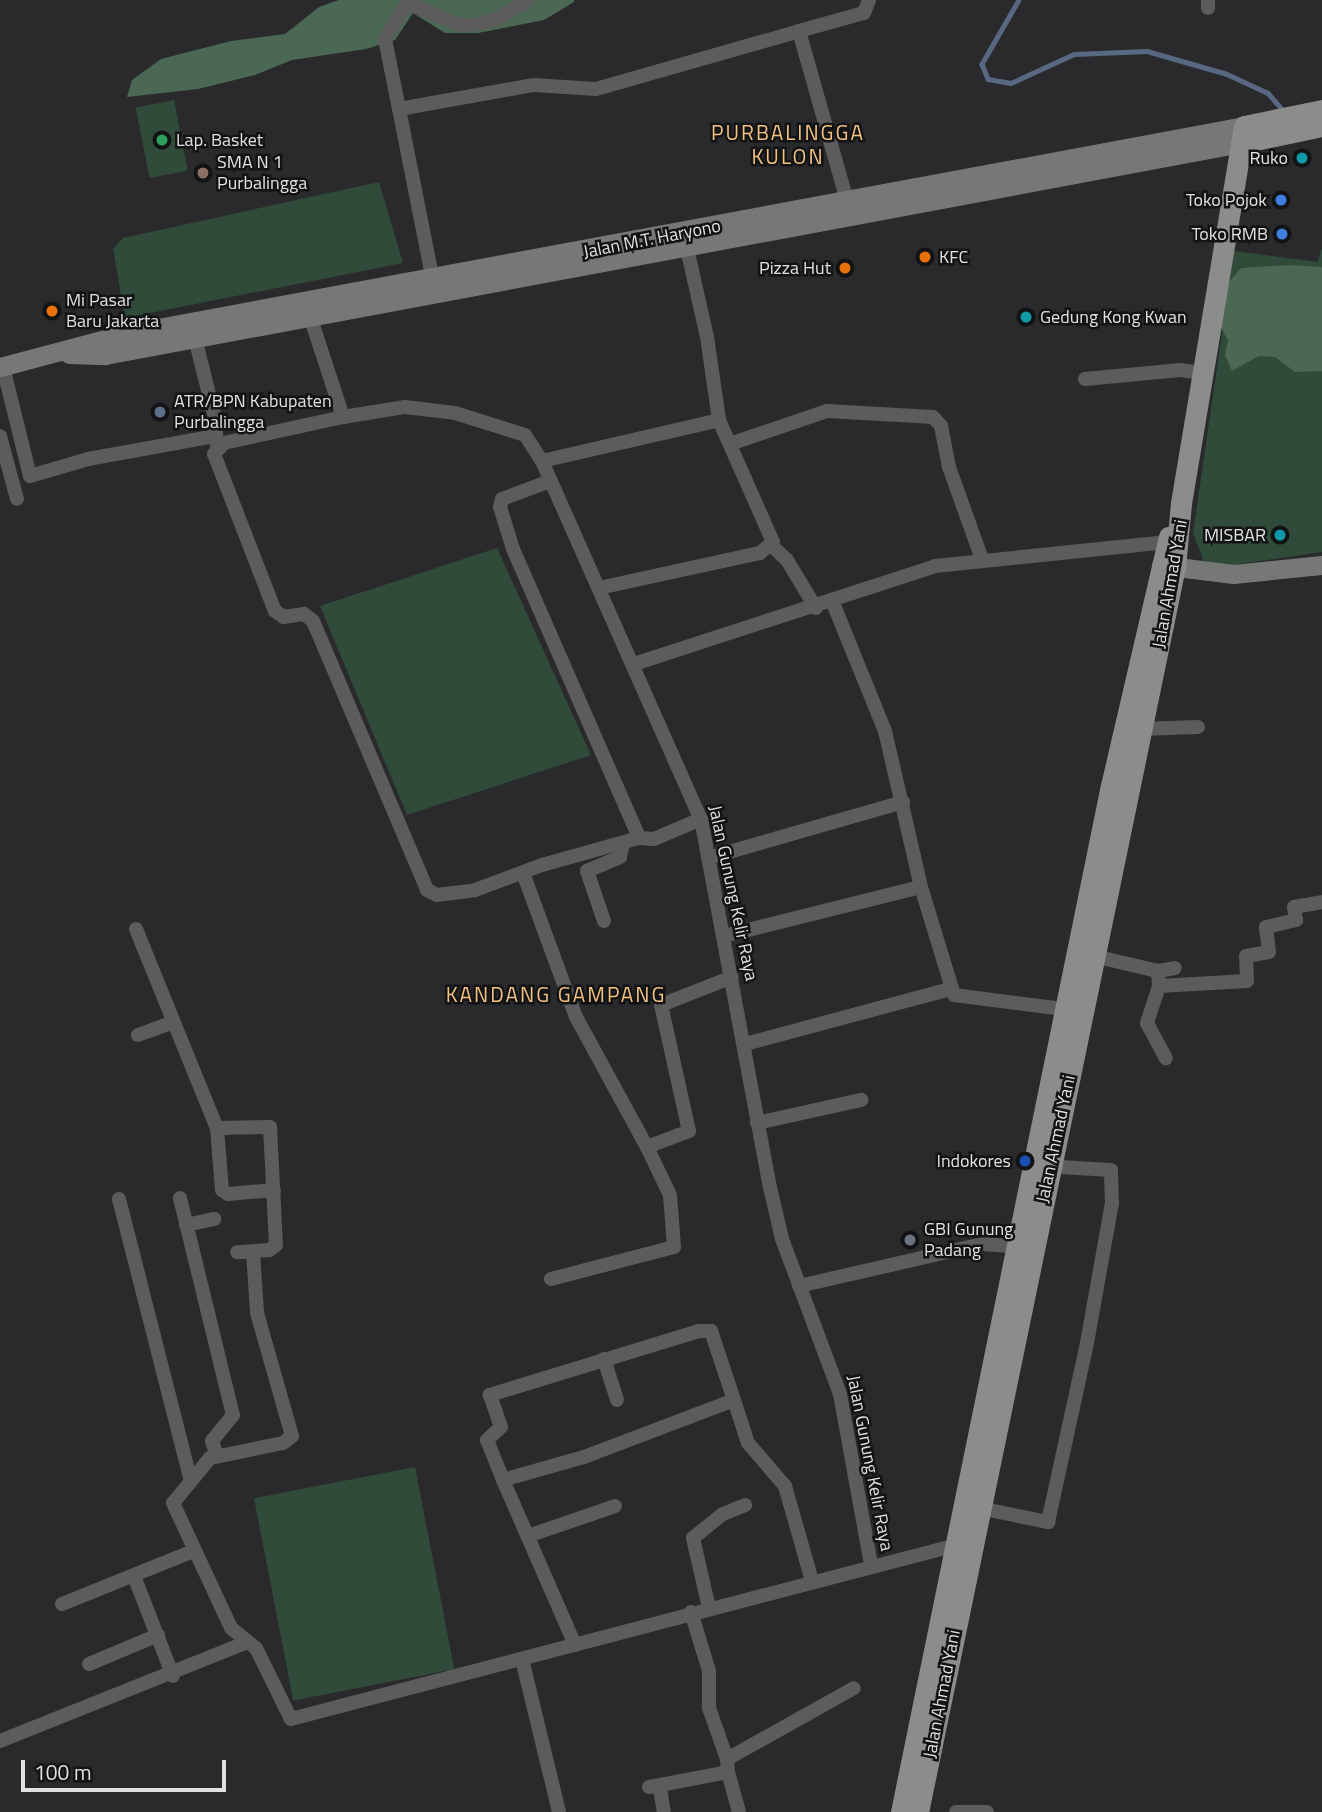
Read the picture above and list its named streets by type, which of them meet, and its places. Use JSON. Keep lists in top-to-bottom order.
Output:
{
  "streets": {
    "main road": ["Jalan M.T. Haryono", "Jalan Ahmad Yani"],
    "street": ["Jalan Gunung Kelir Raya"]
  },
  "crossings": [
    ["Jalan M.T. Haryono", "Jalan Ahmad Yani"],
    ["Jalan M.T. Haryono", "Jalan Gunung Kelir Raya"]
  ],
  "districts": ["PURBALINGGA KULON", "KANDANG GAMPANG"],
  "places": [
    "Lap. Basket",
    "Ruko",
    "SMA N 1 Purbalingga",
    "Toko Pojok",
    "Toko RMB",
    "KFC",
    "Pizza Hut",
    "Mi Pasar Baru Jakarta",
    "Gedung Kong Kwan",
    "ATR/BPN Kabupaten Purbalingga",
    "MISBAR",
    "Indokores",
    "GBI Gunung Padang"
  ],
  "scale_bar": "100 m"
}
